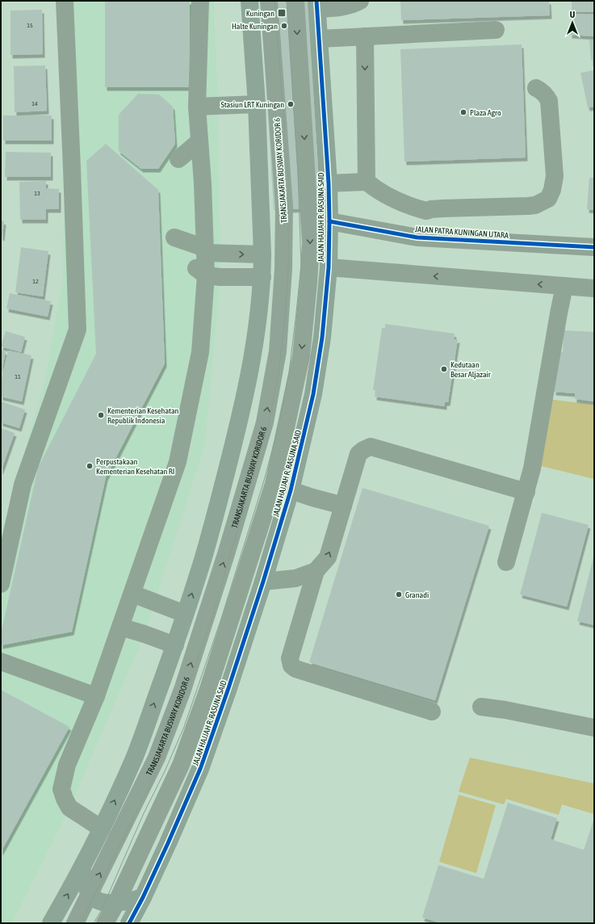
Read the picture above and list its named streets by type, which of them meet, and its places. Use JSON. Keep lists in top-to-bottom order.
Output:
{
  "streets": {
    "main road": ["JALAN HAJJAH R. RASUNA SAID"],
    "street": ["TRANSJAKARTA BUSWAY KORIDOR 6", "JALAN PATRA KUNINGAN UTARA"]
  },
  "crossings": [
    ["JALAN HAJJAH R. RASUNA SAID", "JALAN PATRA KUNINGAN UTARA"]
  ],
  "places": {
    "transit": ["Kuningan"],
    "other": [
      "Halte Kuningan",
      "Stasiun LRT Kuningan",
      "Plaza Agro",
      "Kedutaan Besar Aljazair",
      "Kementerian Kesehatan Republik Indonesia",
      "Perpustakaan Kementerian Kesehatan RI",
      "Granadi"
    ]
  },
  "house_numbers": [
    "15",
    "14",
    "13",
    "12",
    "11"
  ],
  "north": "top"
}
